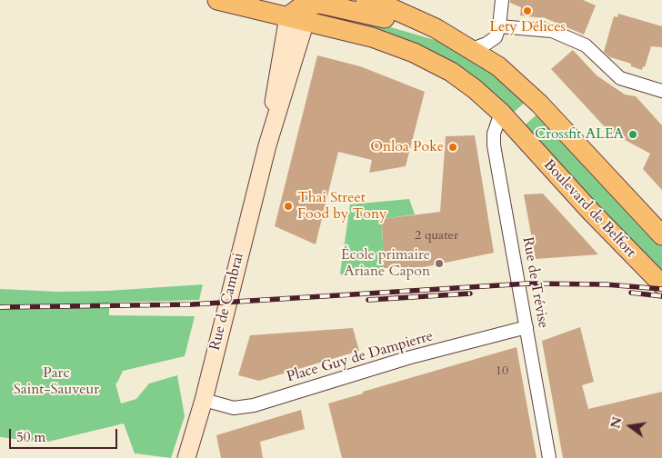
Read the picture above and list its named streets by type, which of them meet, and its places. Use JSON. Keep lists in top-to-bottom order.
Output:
{
  "streets": {
    "main road": ["Boulevard de Belfort", "Rue de Cambrai"],
    "street": ["Rue de Trévise", "Place Guy de Dampierre"]
  },
  "crossings": [
    ["Boulevard de Belfort", "Rue de Trévise"],
    ["Boulevard de Belfort", "Rue de Cambrai"],
    ["Rue de Trévise", "Place Guy de Dampierre"],
    ["Rue de Cambrai", "Place Guy de Dampierre"]
  ],
  "parks": ["Parc Saint-Sauveur"],
  "places": [
    "Lety Délices",
    "Crossfit ALEA",
    "Onloa Poke",
    "Thai Street Food by Tony",
    "École primaire Ariane Capon"
  ],
  "house_numbers": ["2 quater", "10"],
  "scale_bar": "50 m",
  "north": "left"
}
